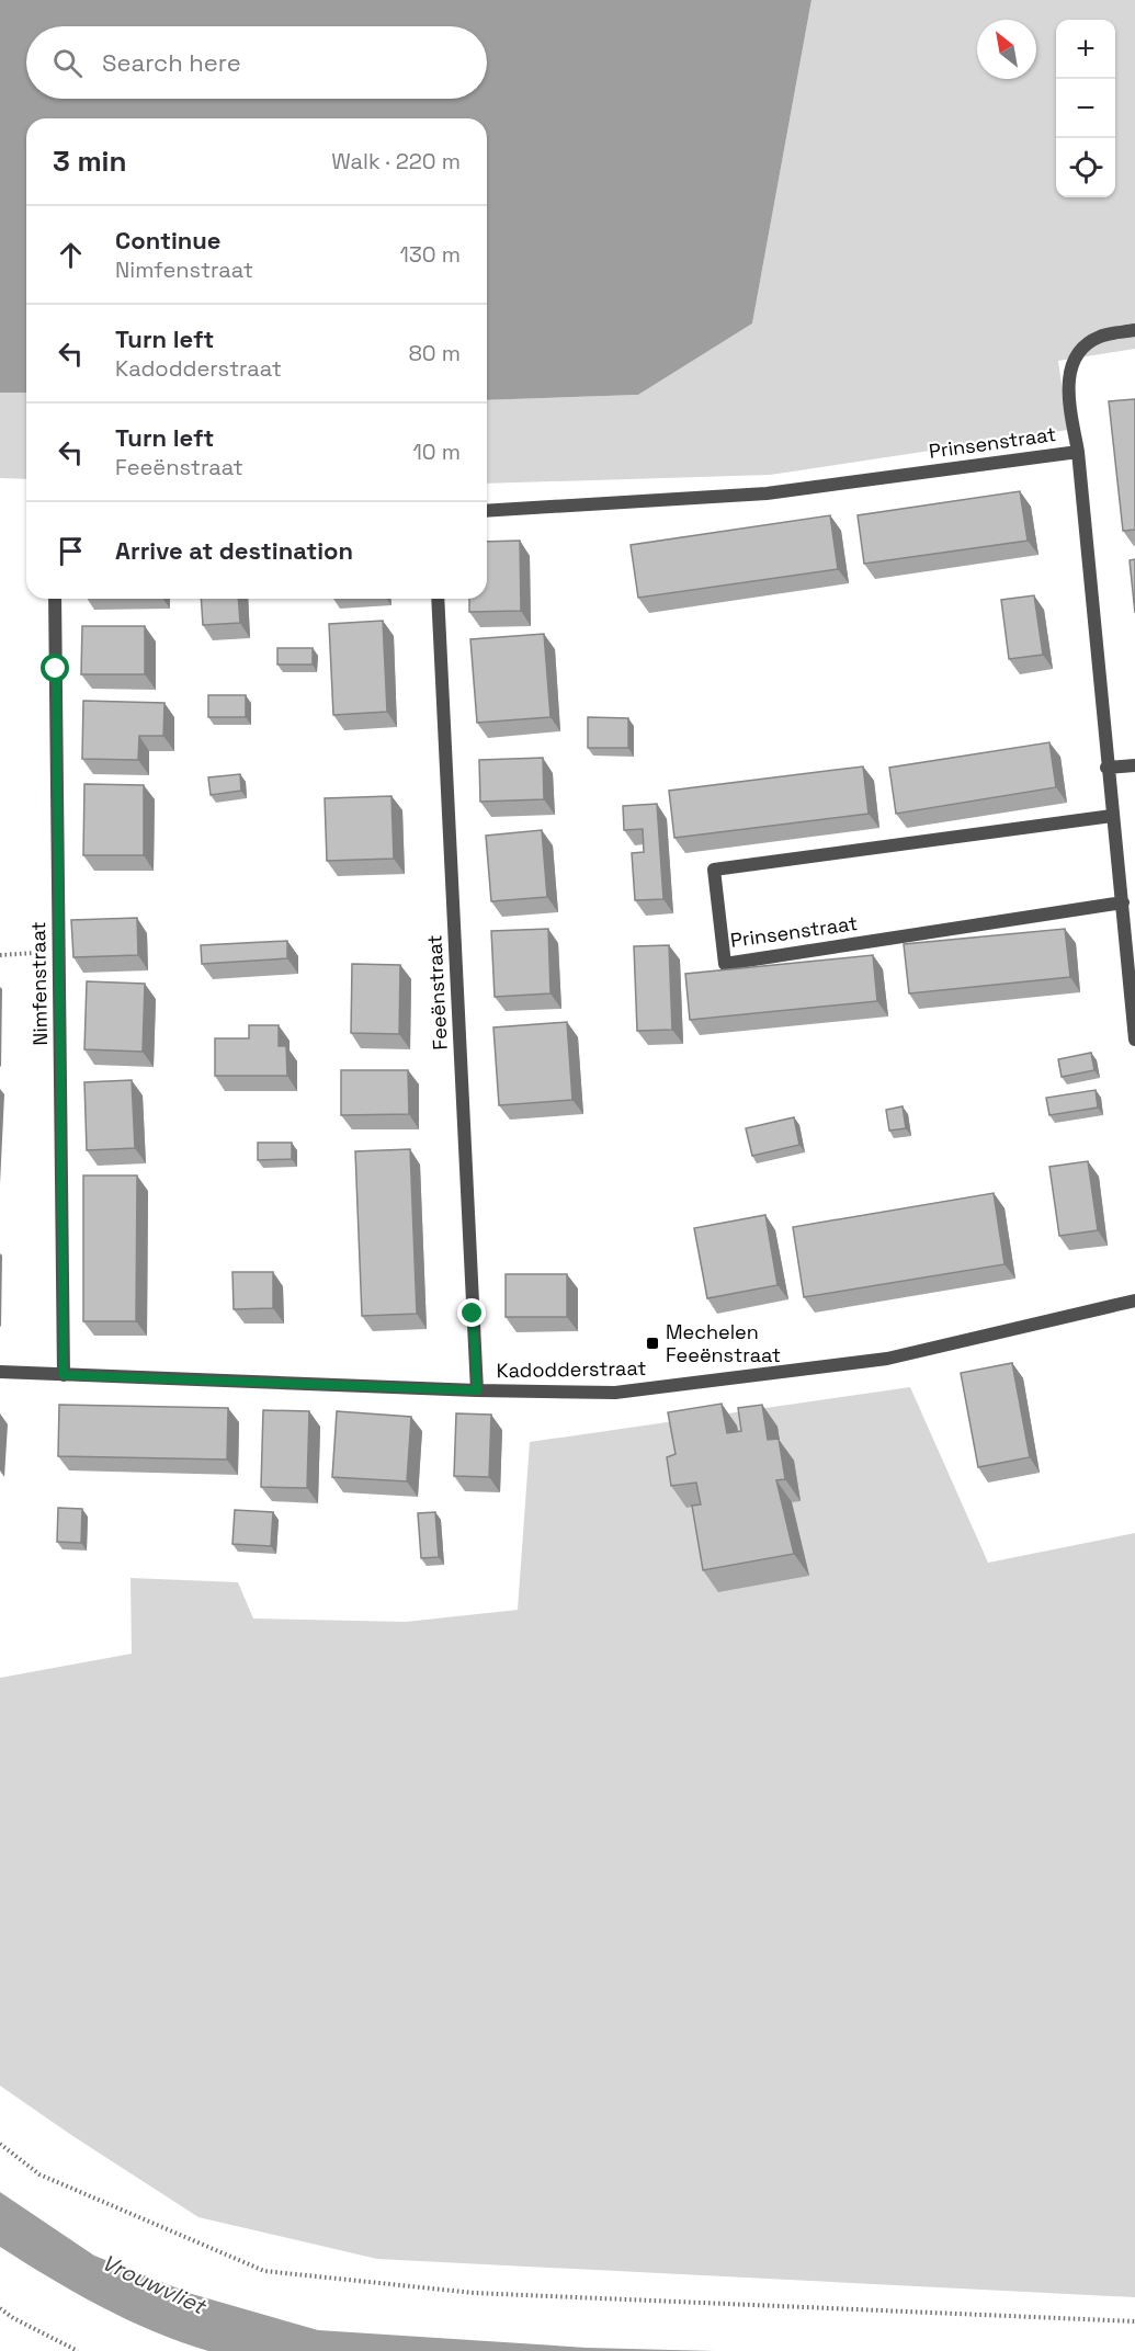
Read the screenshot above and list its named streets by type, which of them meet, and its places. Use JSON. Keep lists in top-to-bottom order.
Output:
{
  "streets": {
    "street": [
      "Prinsenstraat",
      "Nimfenstraat",
      "Feeënstraat",
      "Kadodderstraat"
    ]
  },
  "crossings": [
    ["Nimfenstraat", "Kadodderstraat"],
    ["Feeënstraat", "Kadodderstraat"]
  ],
  "water": ["Vrouwvliet"],
  "places": {
    "transit": ["Mechelen Feeënstraat"]
  },
  "north": "top left",
  "page": {
    "map_buttons": ["+", "−"],
    "search": "Search here",
    "heading": ["3 min", "Walk · 220 m"],
    "list": [
      ["Continue", "Nimfenstraat", "130 m"],
      ["Turn left", "Kadodderstraat", "80 m"],
      ["Turn left", "Feeënstraat", "10 m"],
      "Arrive at destination"
    ]
  }
}
